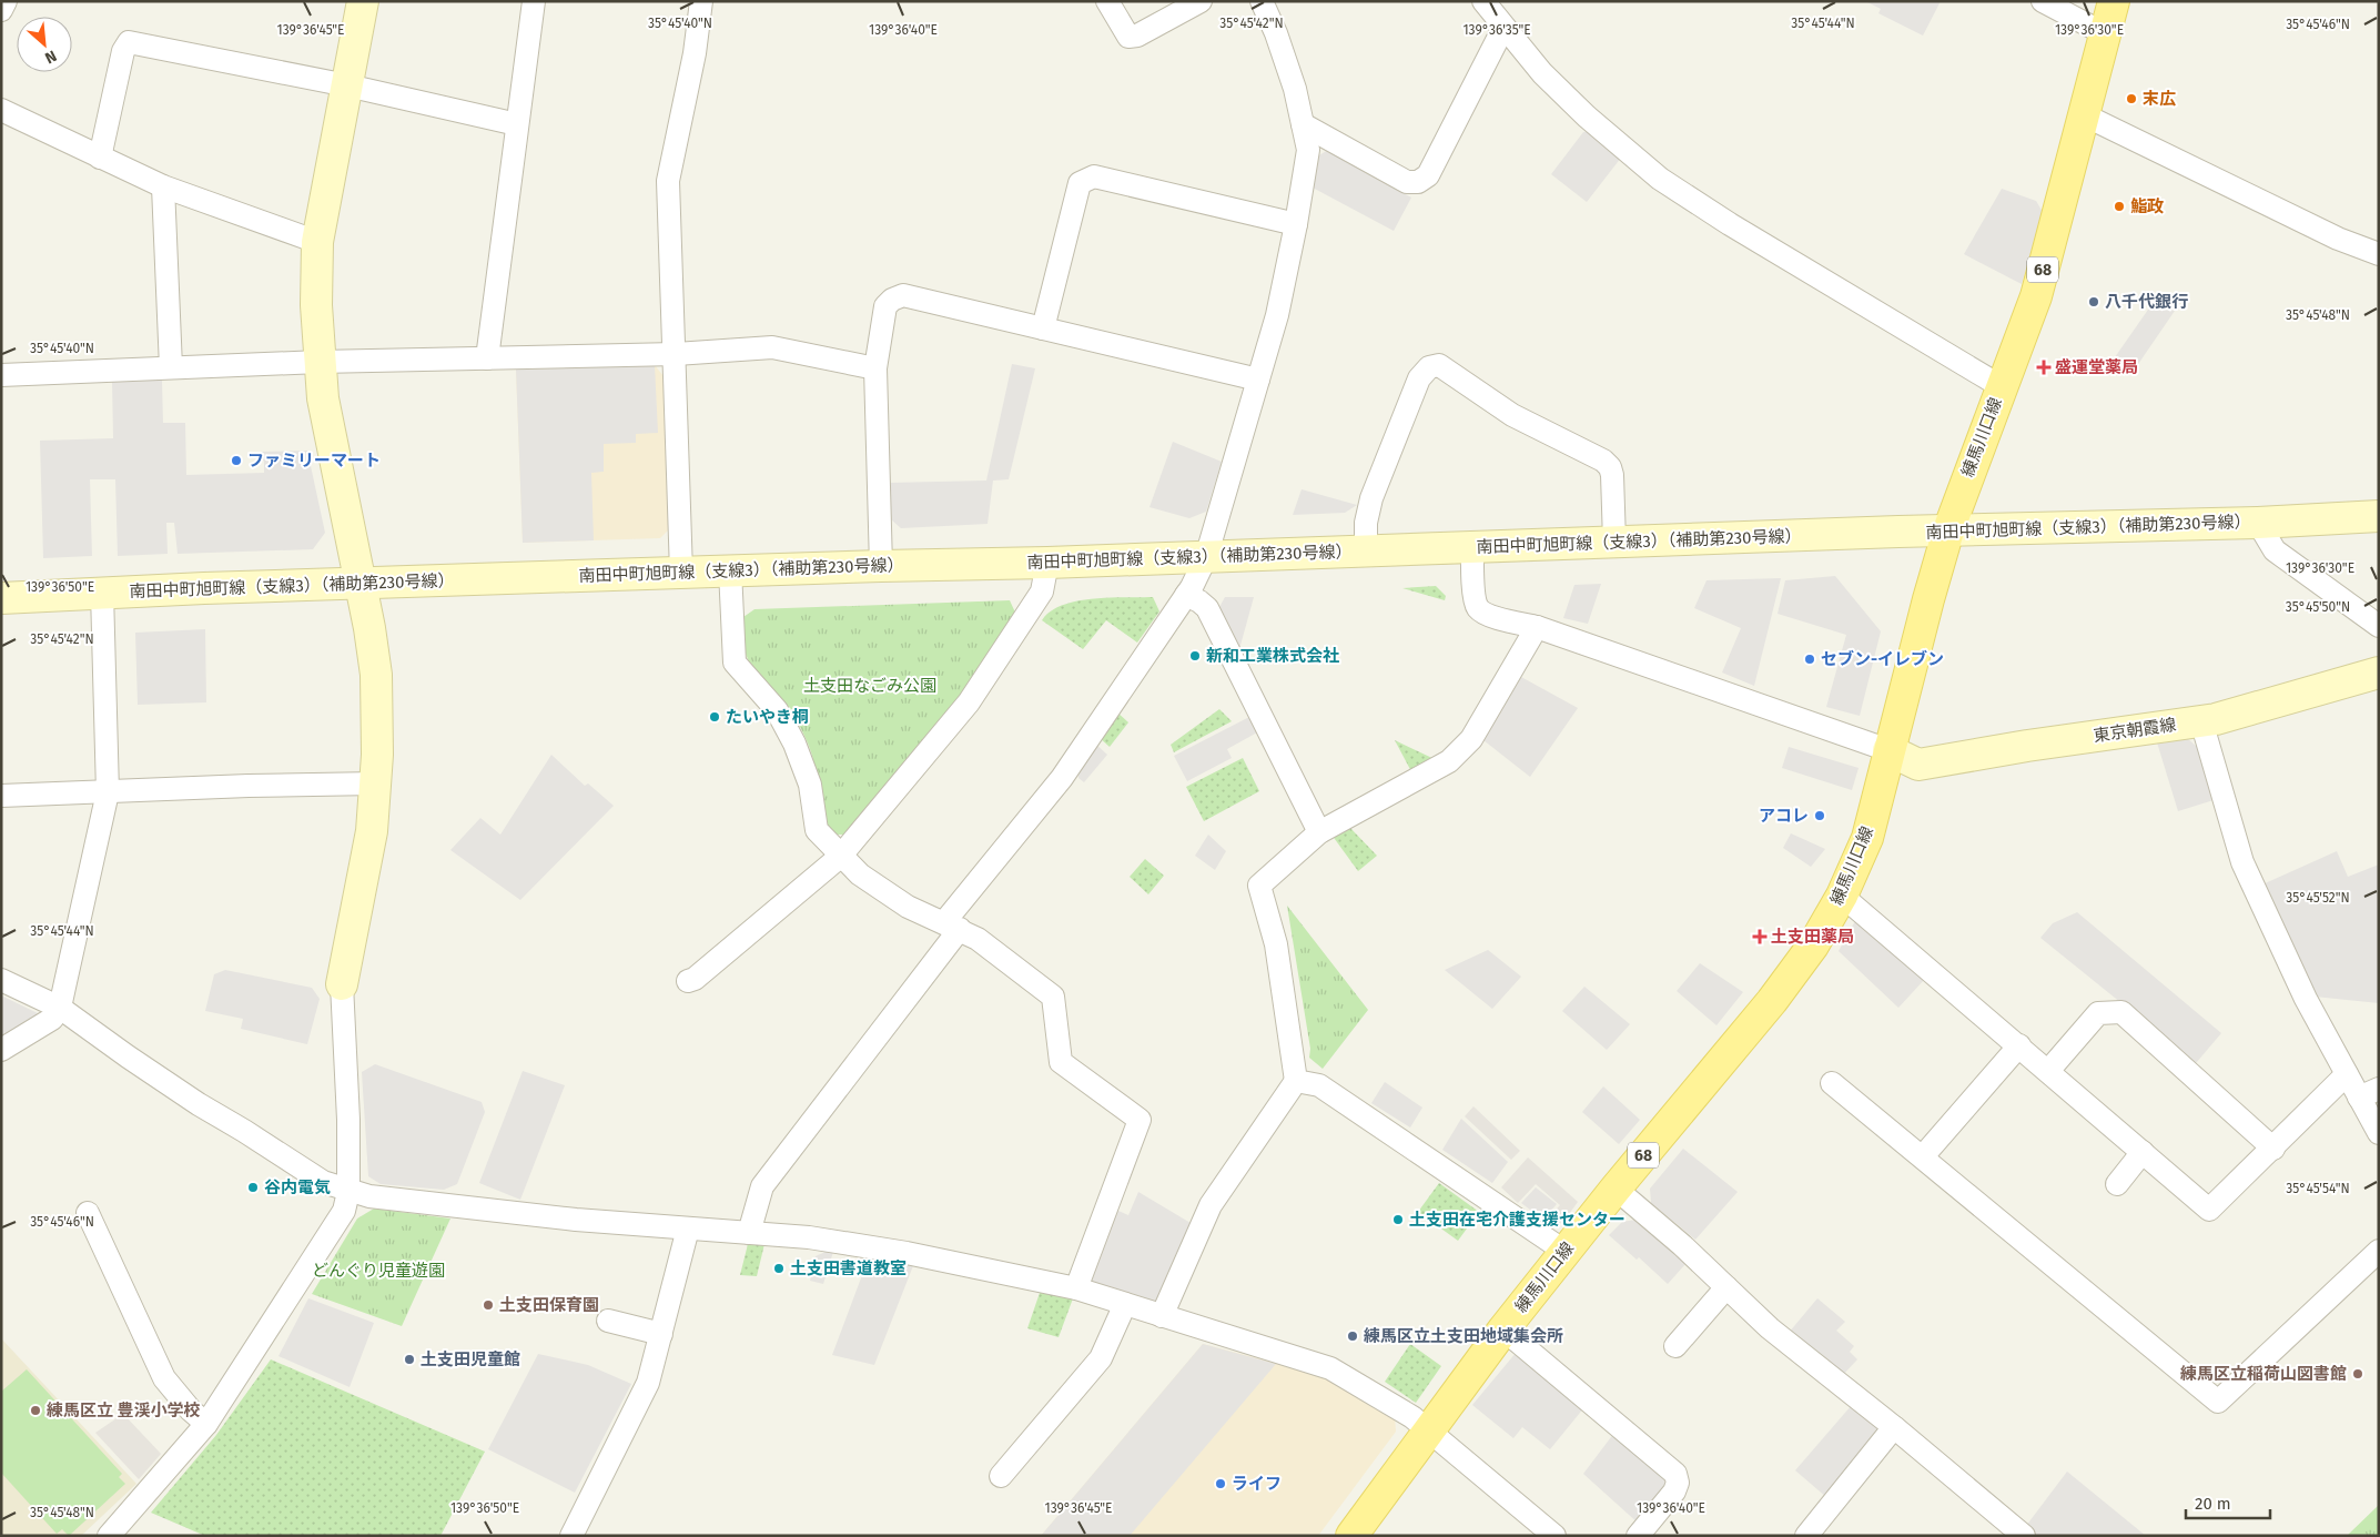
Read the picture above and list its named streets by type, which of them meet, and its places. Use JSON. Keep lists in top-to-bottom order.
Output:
{
  "streets": {
    "main road": [
      "68",
      "練馬川口線",
      "南田中町旭町線（支線3）（補助第230号線）",
      "東京朝霞線"
    ]
  },
  "crossings": [
    ["練馬川口線", "南田中町旭町線（支線3）（補助第230号線）"],
    ["練馬川口線", "東京朝霞線"]
  ],
  "parks": ["土支田なごみ公園", "どんぐり児童遊園"],
  "places": {
    "other": [
      "末広",
      "鮨政",
      "八千代銀行",
      "ファミリーマート",
      "新和工業株式会社",
      "セブン-イレブン",
      "たいやき桐",
      "アコレ",
      "谷内電気",
      "土支田在宅介護支援センター",
      "土支田書道教室",
      "土支田保育園",
      "練馬区立土支田地域集会所",
      "土支田児童館",
      "練馬区立稲荷山図書館",
      "練馬区立 豊渓小学校",
      "ライフ"
    ],
    "health": ["盛運堂薬局", "土支田薬局"]
  },
  "scale_bar": "20 m",
  "north": "bottom right",
  "coordinates": [
    "35°45'40\"N",
    "35°45'42\"N",
    "35°45'44\"N",
    "35°45'46\"N",
    "139°36'45\"E",
    "139°36'40\"E",
    "139°36'35\"E",
    "139°36'30\"E",
    "35°45'48\"N",
    "139°36'50\"E",
    "35°45'50\"N",
    "35°45'52\"N",
    "35°45'54\"N"
  ]
}
